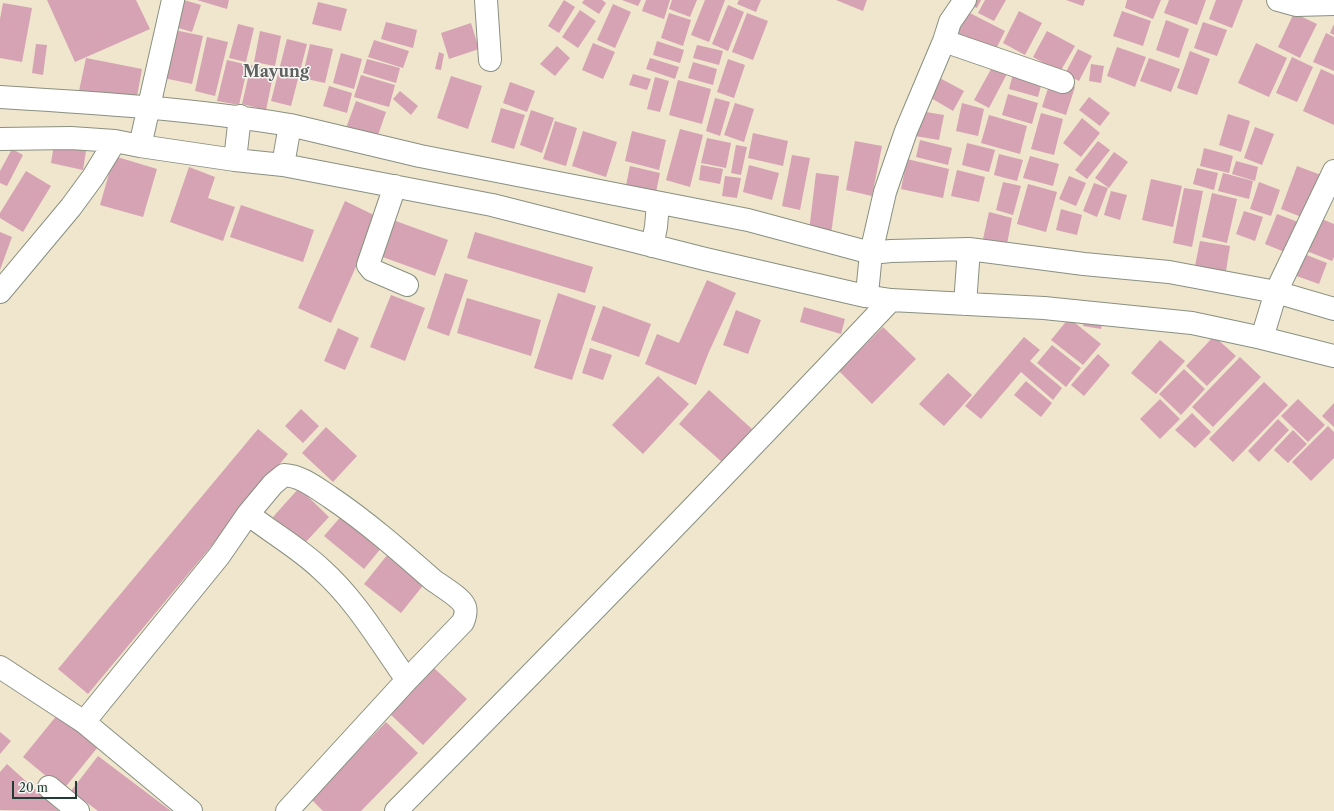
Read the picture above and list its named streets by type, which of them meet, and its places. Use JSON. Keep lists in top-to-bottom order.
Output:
{
  "districts": ["Mayung"],
  "scale_bar": "20 m"
}
